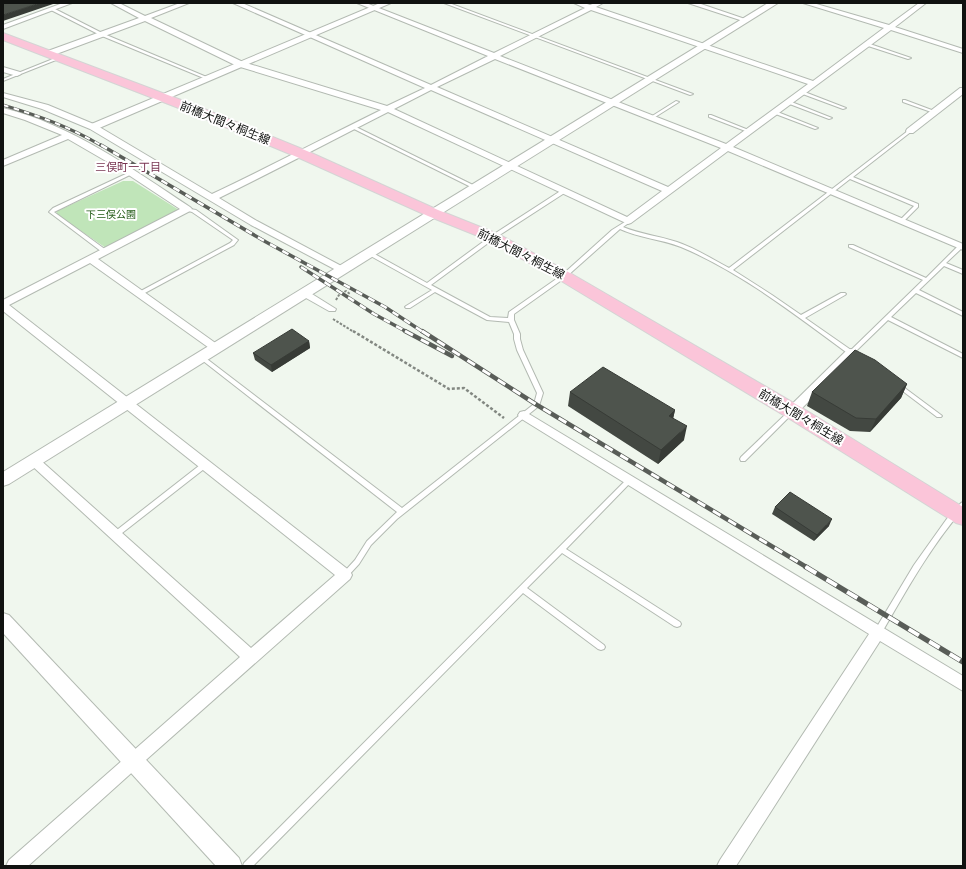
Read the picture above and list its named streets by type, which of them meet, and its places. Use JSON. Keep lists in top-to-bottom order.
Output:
{
  "streets": {
    "main road": ["前橋大間々桐生線"]
  },
  "districts": ["三俣町一丁目"],
  "parks": ["下三俣公園"]
}
